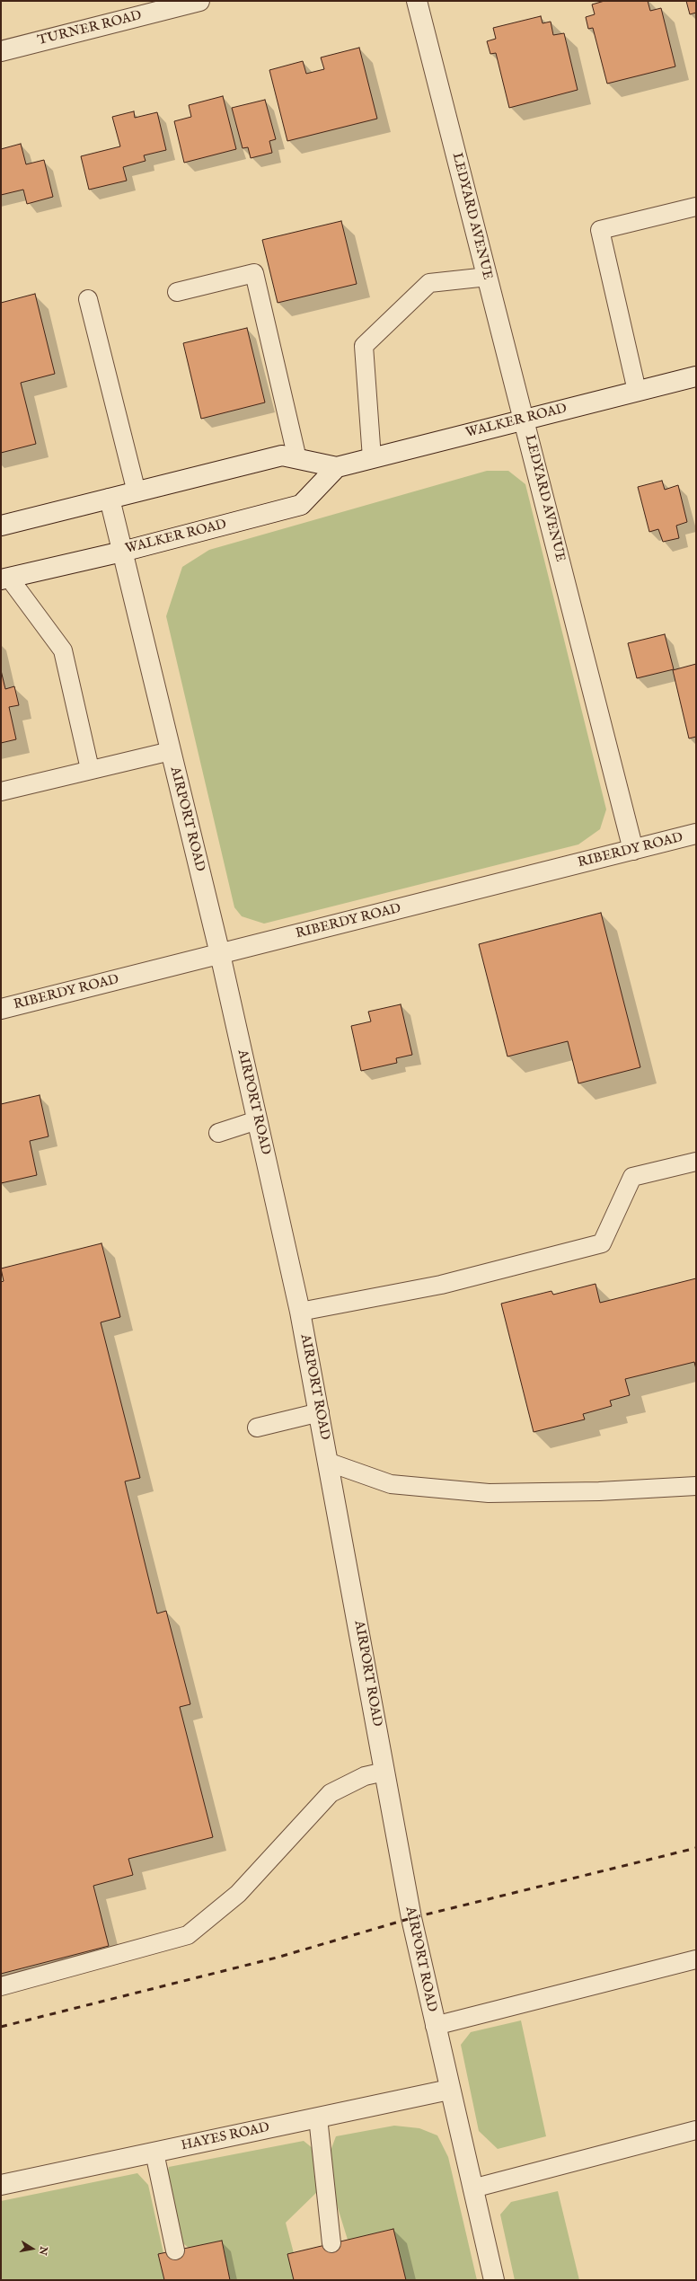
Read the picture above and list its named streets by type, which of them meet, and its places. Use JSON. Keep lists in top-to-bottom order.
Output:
{
  "streets": {
    "street": [
      "TURNER ROAD",
      "LEDYARD AVENUE",
      "WALKER ROAD",
      "AIRPORT ROAD",
      "RIBERDY ROAD",
      "HAYES ROAD"
    ]
  },
  "crossings": [
    ["LEDYARD AVENUE", "WALKER ROAD"],
    ["LEDYARD AVENUE", "RIBERDY ROAD"],
    ["WALKER ROAD", "AIRPORT ROAD"],
    ["AIRPORT ROAD", "RIBERDY ROAD"],
    ["AIRPORT ROAD", "HAYES ROAD"]
  ],
  "north": "right"
}
